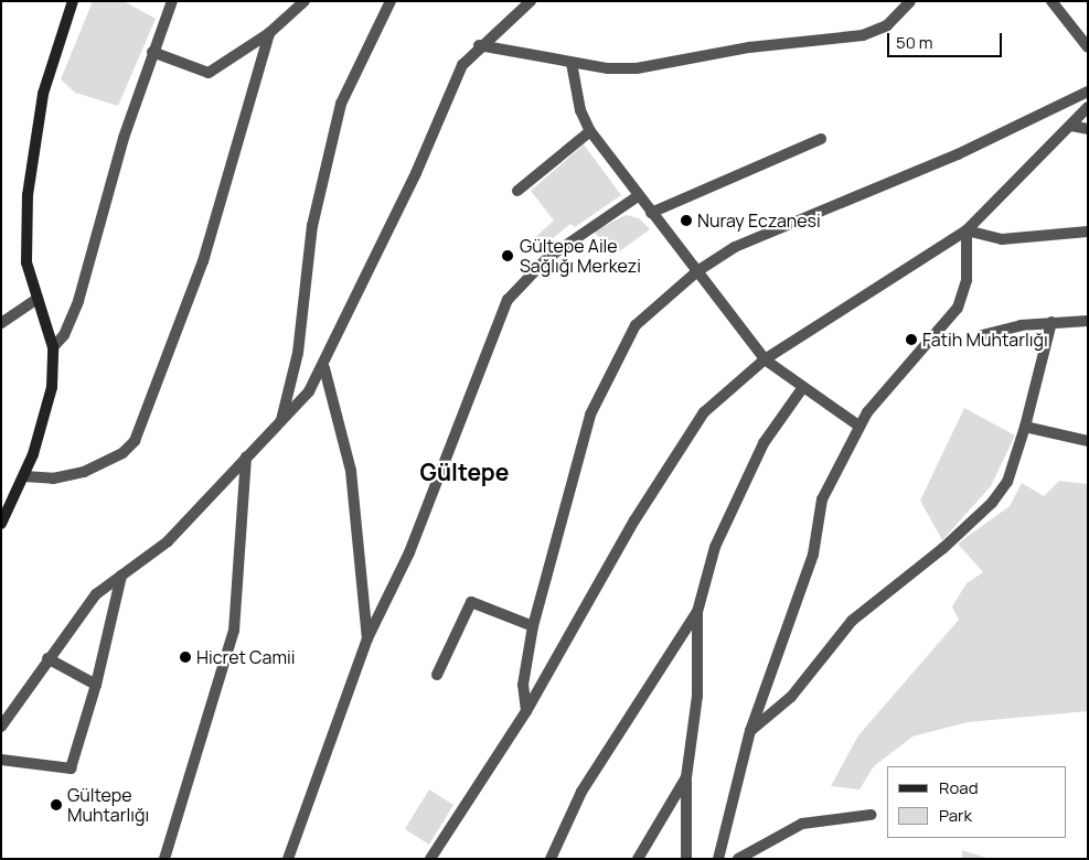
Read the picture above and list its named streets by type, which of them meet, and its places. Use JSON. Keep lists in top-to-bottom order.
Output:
{
  "districts": ["Gültepe"],
  "places": [
    "Nuray Eczanesi",
    "Gültepe Aile Sağlığı Merkezi",
    "Fatih Muhtarlığı",
    "Hicret Camii",
    "Gültepe Muhtarlığı"
  ],
  "legend": ["Road", "Park"],
  "scale_bar": "50 m"
}
